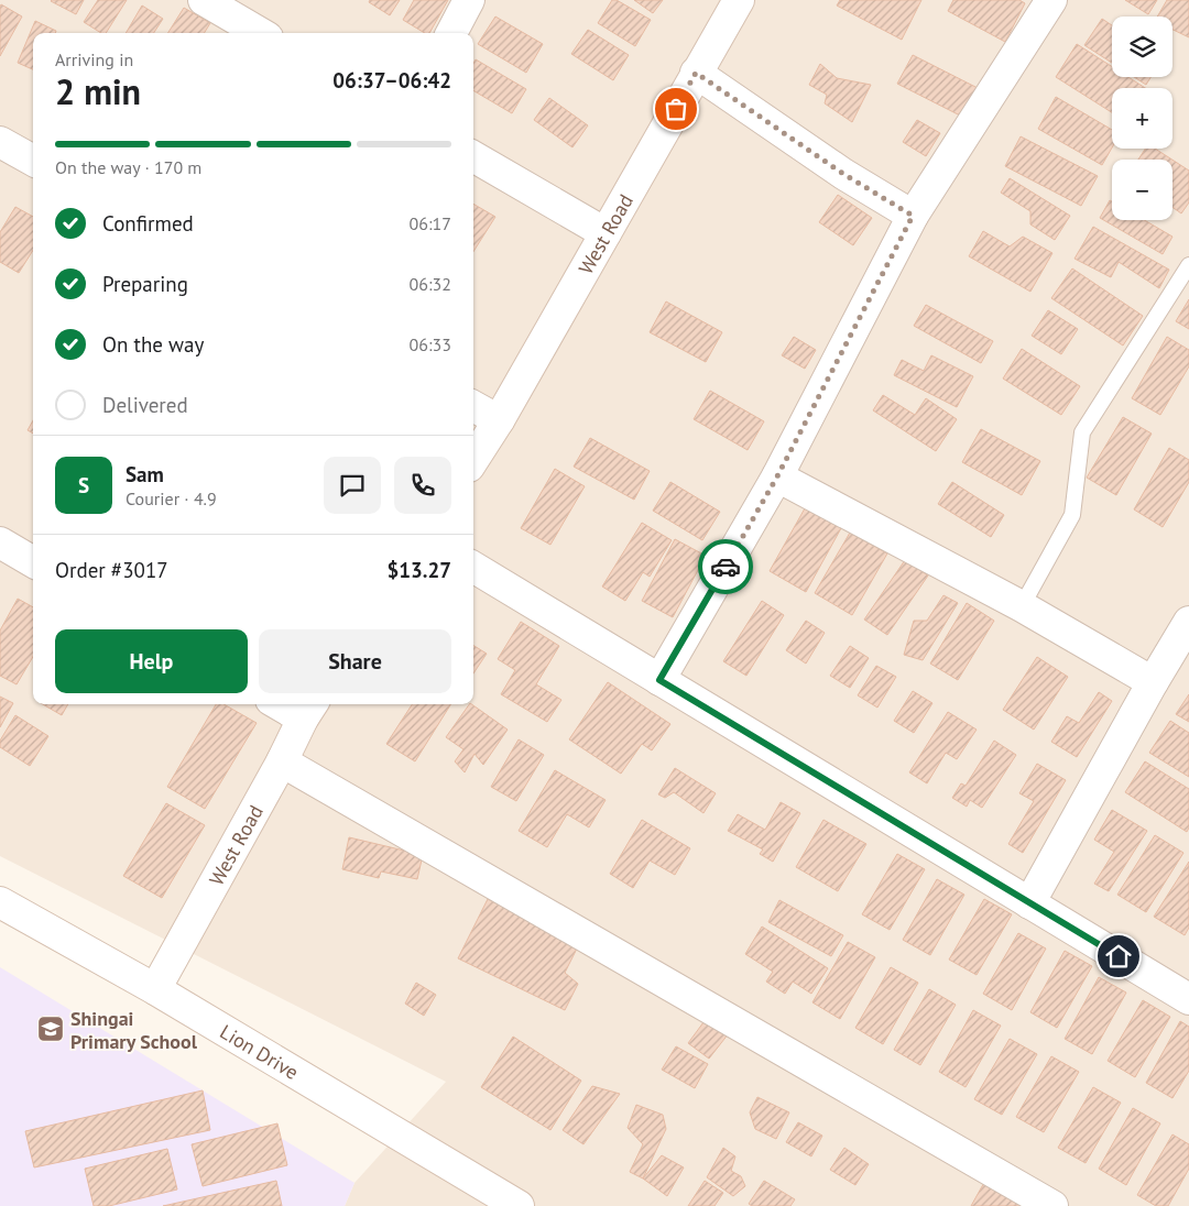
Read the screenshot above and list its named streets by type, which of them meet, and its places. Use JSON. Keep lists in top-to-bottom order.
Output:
{
  "streets": {
    "street": ["West Road", "Lion Drive"]
  },
  "crossings": [
    ["West Road", "Lion Drive"]
  ],
  "places": {
    "school or university": ["Shingai Primary School"]
  },
  "page": {
    "map_buttons": ["+", "−"],
    "heading": ["2 min", "Arriving in", "06:37–06:42"],
    "panel": [
      "Sam",
      "Courier · 4.9",
      "Order #3017",
      "$13.27"
    ],
    "bar": "On the way · 170 m",
    "list": [
      ["Confirmed", "06:17"],
      ["Preparing", "06:32"],
      ["On the way", "06:33"],
      "Delivered"
    ],
    "round": "S",
    "buttons": ["Help", "Share"]
  }
}
